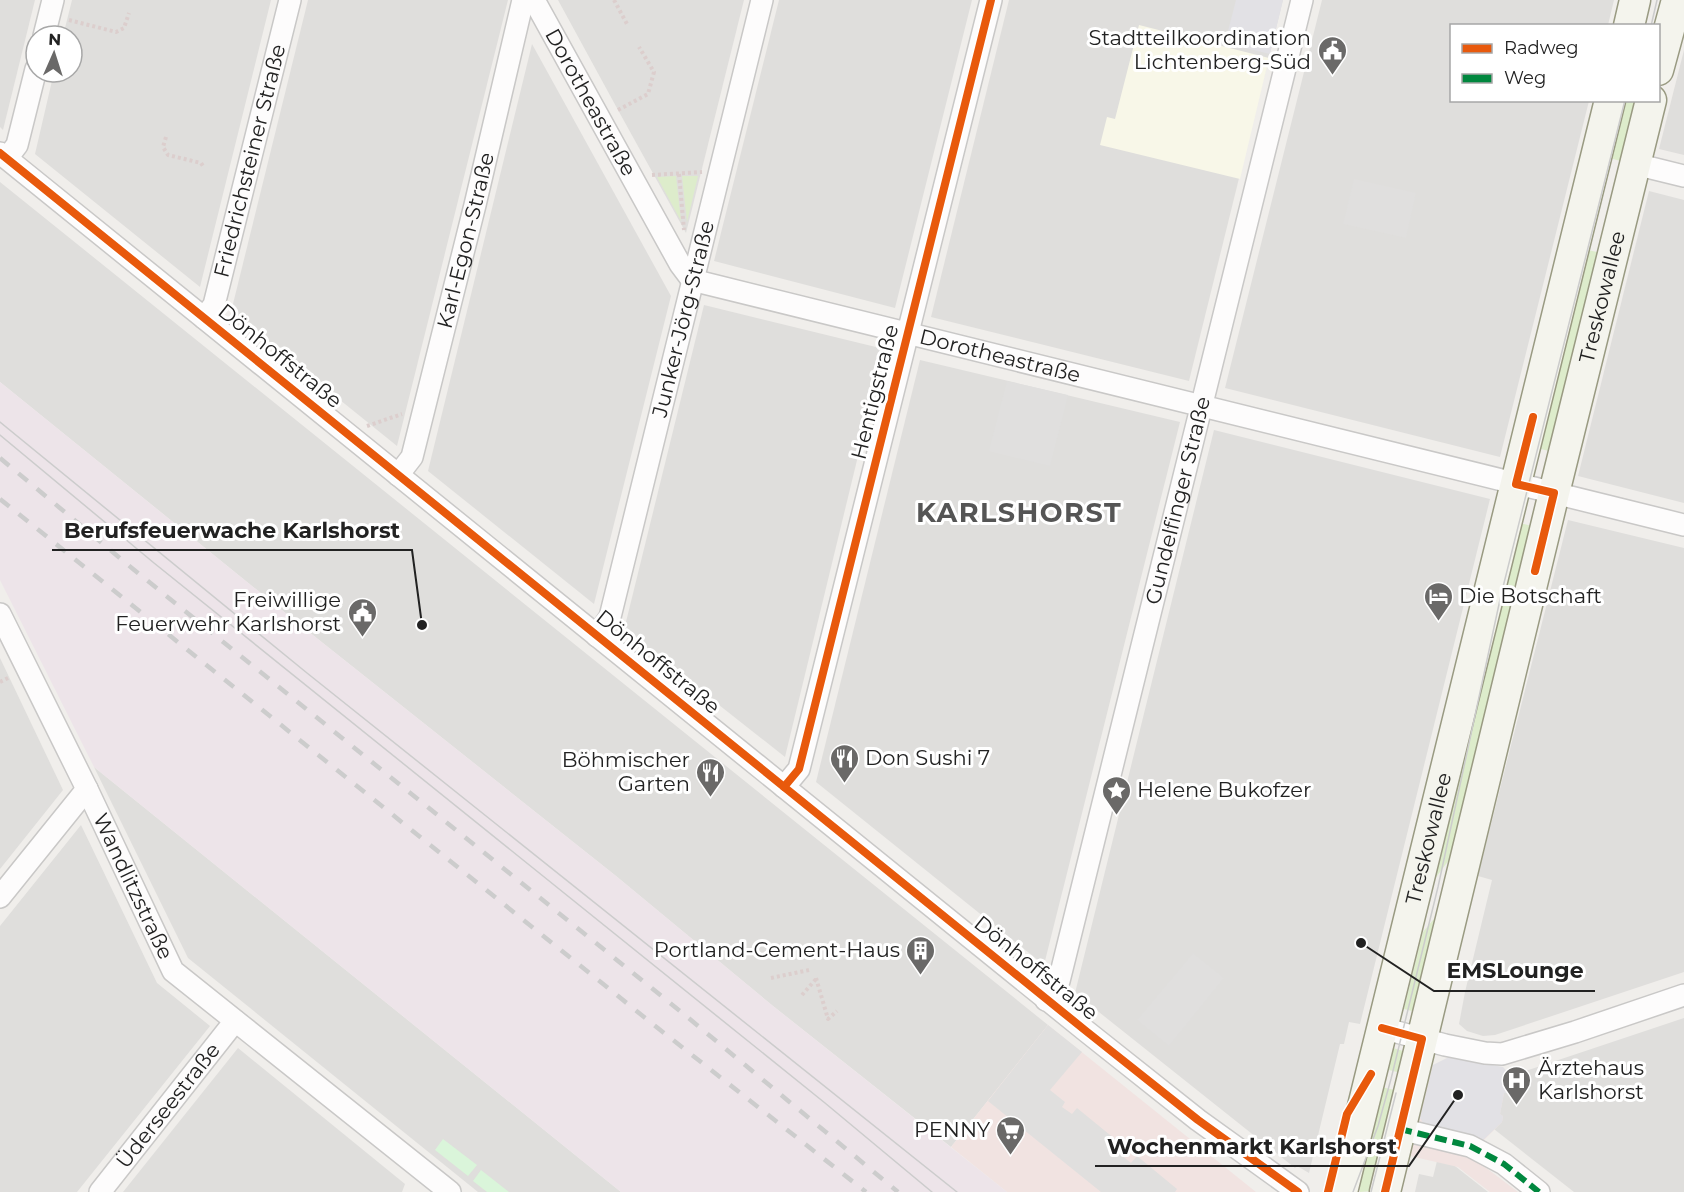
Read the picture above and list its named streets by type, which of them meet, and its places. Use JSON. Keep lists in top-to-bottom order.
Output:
{
  "streets": {
    "main road": ["Treskowallee"],
    "street": [
      "Dorotheastraße",
      "Friedrichsteiner Straße",
      "Karl-Egon-Straße",
      "Junker-Jörg-Straße",
      "Dönhoffstraße",
      "Hentigstraße",
      "Gundelfinger Straße",
      "Wandlitzstraße",
      "Üderseestraße"
    ]
  },
  "crossings": [
    ["Dorotheastraße", "Treskowallee"],
    ["Dorotheastraße", "Junker-Jörg-Straße"],
    ["Dorotheastraße", "Hentigstraße"],
    ["Dorotheastraße", "Gundelfinger Straße"],
    ["Friedrichsteiner Straße", "Dönhoffstraße"],
    ["Karl-Egon-Straße", "Dönhoffstraße"],
    ["Junker-Jörg-Straße", "Dönhoffstraße"],
    ["Dönhoffstraße", "Hentigstraße"],
    ["Dönhoffstraße", "Gundelfinger Straße"],
    ["Wandlitzstraße", "Üderseestraße"]
  ],
  "districts": ["KARLSHORST"],
  "places": {
    "public building": ["Stadtteilkoordination Lichtenberg-Süd", "Freiwillige Feuerwehr Karlshorst"],
    "hotel": ["Die Botschaft"],
    "other": ["Berufsfeuerwache Karlshorst", "EMSLounge", "Wochenmarkt Karlshorst"],
    "restaurant": ["Don Sushi 7", "Böhmischer Garten"],
    "place": ["Helene Bukofzer"],
    "building": ["Portland-Cement-Haus"],
    "hospital": ["Ärztehaus Karlshorst"],
    "supermarket": ["PENNY"]
  },
  "legend": ["Radweg", "Weg"],
  "north": "top"
}
